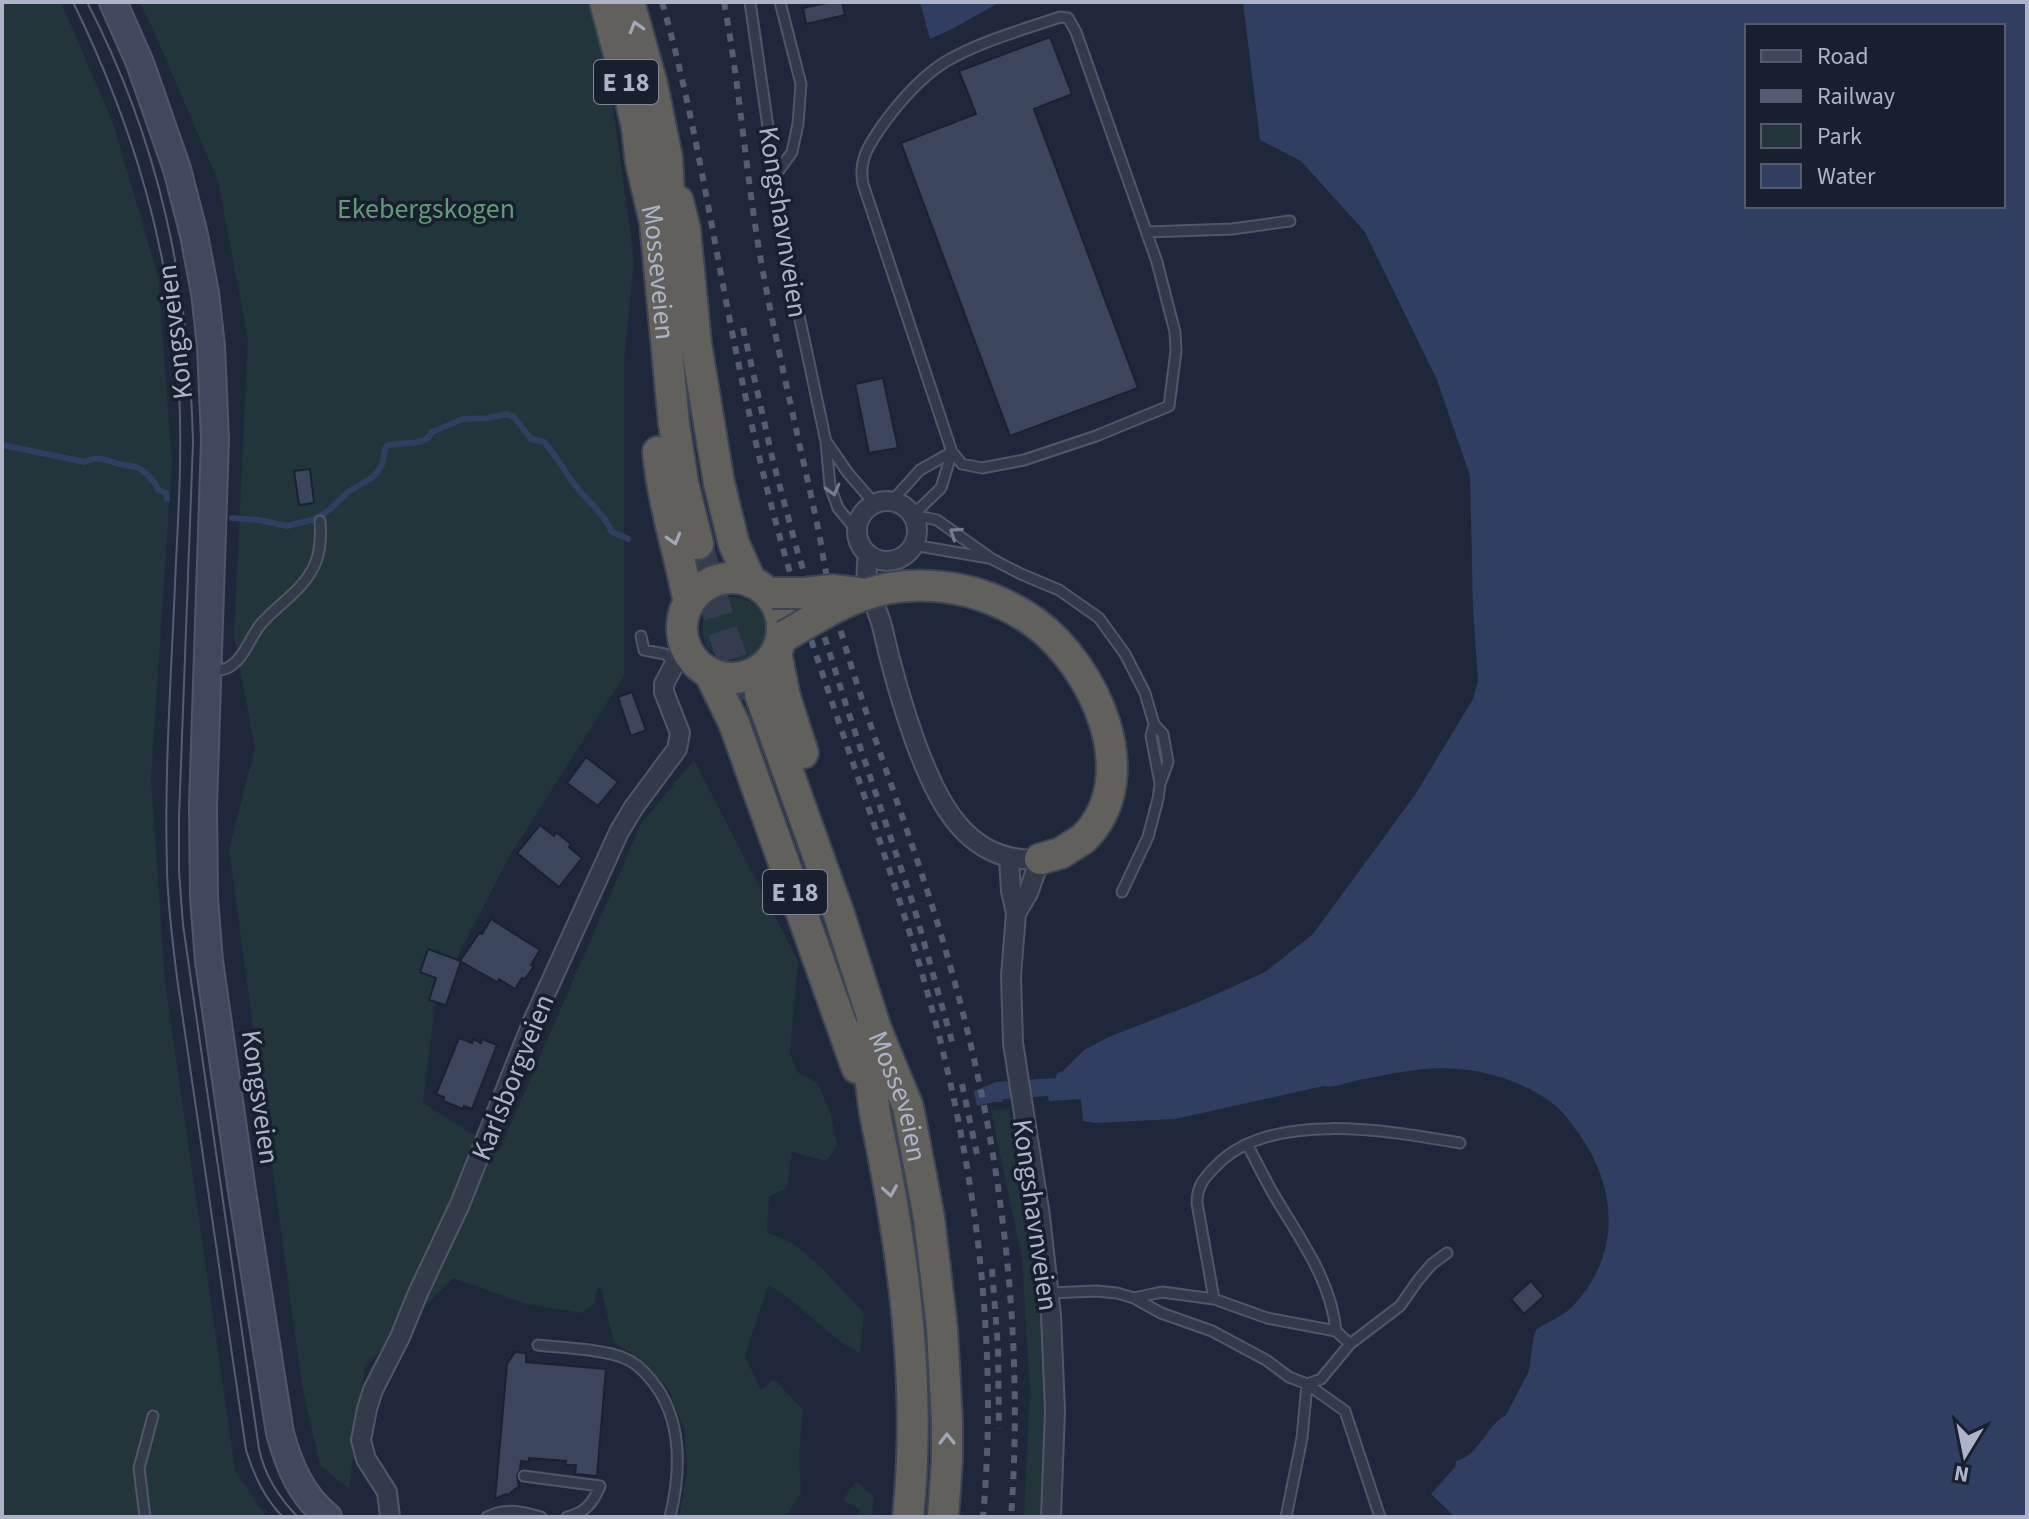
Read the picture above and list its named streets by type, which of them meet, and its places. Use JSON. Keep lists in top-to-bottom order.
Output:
{
  "streets": {
    "highway": ["E 18", "Mosseveien"],
    "main road": ["Kongsveien"],
    "street": ["Kongshavnveien", "Karlsborgveien"]
  },
  "crossings": [
    ["E 18", "Mosseveien"],
    ["E 18", "Karlsborgveien"]
  ],
  "parks": ["Ekebergskogen"],
  "legend": [
    "Road",
    "Railway",
    "Park",
    "Water"
  ],
  "north": "bottom"
}
